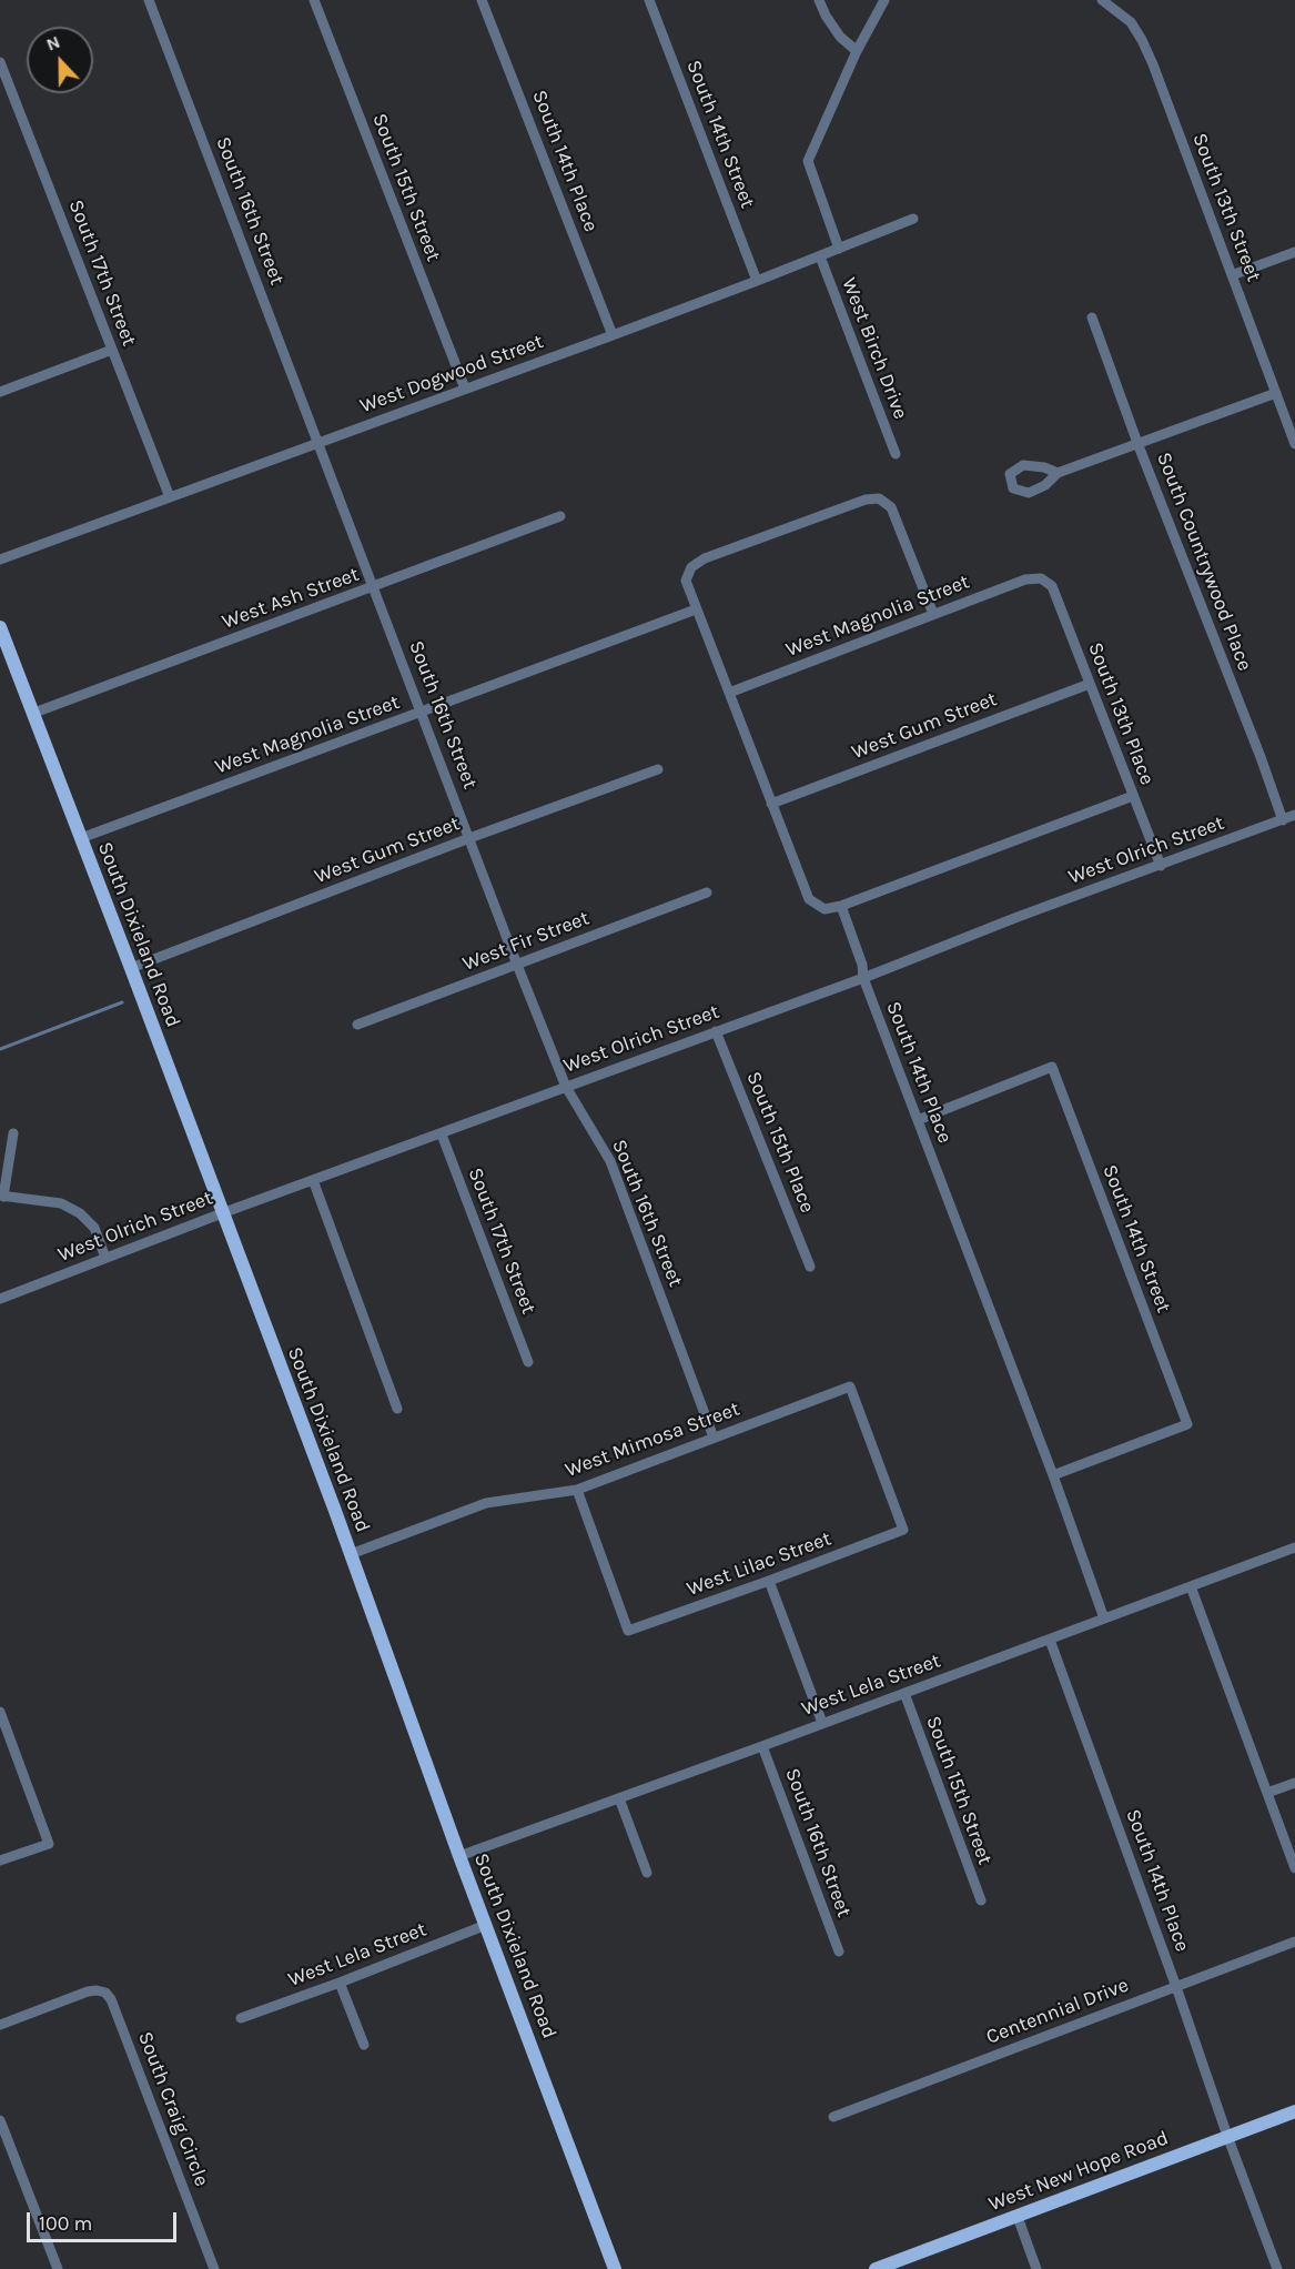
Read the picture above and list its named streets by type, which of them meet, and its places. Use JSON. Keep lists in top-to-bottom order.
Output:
{
  "streets": {
    "main road": ["South Dixieland Road", "West New Hope Road"],
    "street": [
      "South 14th Street",
      "South 14th Place",
      "South 15th Street",
      "South 13th Street",
      "South 16th Street",
      "South 17th Street",
      "West Birch Drive",
      "West Dogwood Street",
      "South Countrywood Place",
      "West Ash Street",
      "West Magnolia Street",
      "South 13th Place",
      "West Gum Street",
      "West Olrich Street",
      "West Fir Street",
      "South 15th Place",
      "West Mimosa Street",
      "West Lilac Street",
      "West Lela Street",
      "Centennial Drive",
      "South Craig Circle"
    ]
  },
  "crossings": [
    ["South 14th Street", "South 14th Place"],
    ["South 14th Street", "West Dogwood Street"],
    ["South 14th Place", "West Dogwood Street"],
    ["South 14th Place", "West Olrich Street"],
    ["South 14th Place", "West Lela Street"],
    ["South 14th Place", "Centennial Drive"],
    ["South 14th Place", "West New Hope Road"],
    ["South 15th Street", "West Dogwood Street"],
    ["South 15th Street", "West Lela Street"],
    ["South 16th Street", "West Dogwood Street"],
    ["South 16th Street", "West Ash Street"],
    ["South 16th Street", "West Magnolia Street"],
    ["South 16th Street", "West Gum Street"],
    ["South 16th Street", "West Olrich Street"],
    ["South 16th Street", "West Fir Street"],
    ["South 16th Street", "West Mimosa Street"],
    ["South 16th Street", "West Lela Street"],
    ["South 17th Street", "West Dogwood Street"],
    ["South 17th Street", "West Olrich Street"],
    ["West Birch Drive", "West Dogwood Street"],
    ["South Countrywood Place", "West Olrich Street"],
    ["West Ash Street", "South Dixieland Road"],
    ["West Magnolia Street", "South 13th Place"],
    ["West Magnolia Street", "South Dixieland Road"],
    ["South 13th Place", "West Gum Street"],
    ["South 13th Place", "West Olrich Street"],
    ["West Gum Street", "South Dixieland Road"],
    ["West Olrich Street", "South Dixieland Road"],
    ["West Olrich Street", "South 15th Place"],
    ["South Dixieland Road", "West Mimosa Street"],
    ["South Dixieland Road", "West Lela Street"],
    ["West Mimosa Street", "West Lilac Street"]
  ],
  "scale_bar": "100 m",
  "north": "top"
}
